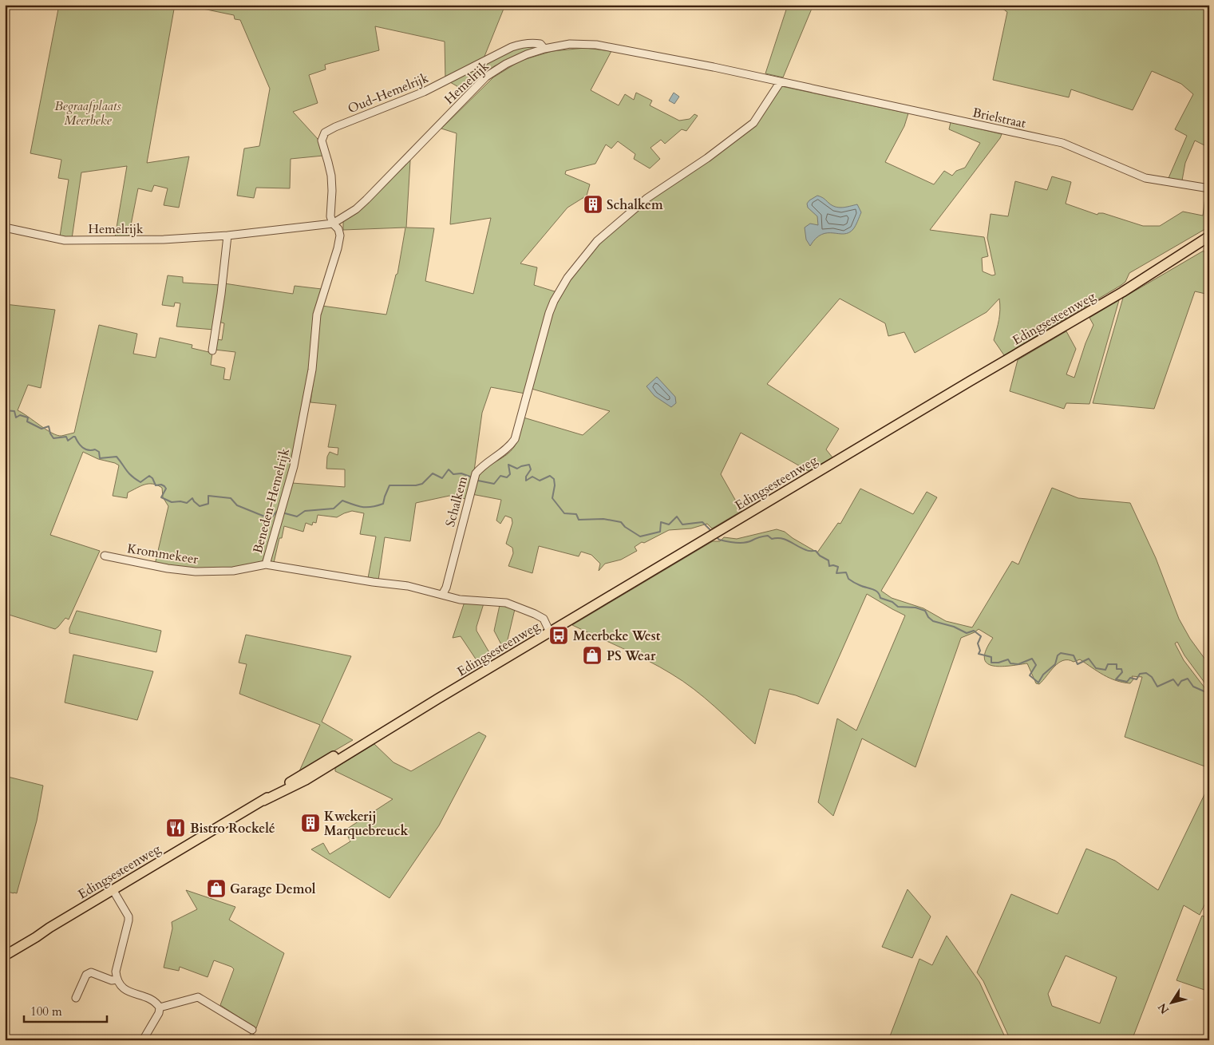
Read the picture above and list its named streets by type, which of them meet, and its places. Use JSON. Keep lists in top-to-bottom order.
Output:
{
  "streets": {
    "main road": ["Edingsesteenweg"],
    "street": [
      "Hemelrijk",
      "Oud-Hemelrijk",
      "Brielstraat",
      "Beneden-Hemelrijk",
      "Schalkem",
      "Krommekeer"
    ]
  },
  "crossings": [
    ["Hemelrijk", "Oud-Hemelrijk"],
    ["Hemelrijk", "Brielstraat"],
    ["Hemelrijk", "Beneden-Hemelrijk"],
    ["Hemelrijk", "Schalkem"],
    ["Oud-Hemelrijk", "Beneden-Hemelrijk"],
    ["Brielstraat", "Schalkem"],
    ["Edingsesteenweg", "Beneden-Hemelrijk"],
    ["Beneden-Hemelrijk", "Schalkem"],
    ["Beneden-Hemelrijk", "Krommekeer"]
  ],
  "parks": ["Begraafplaats Meerbeke"],
  "places": {
    "building": ["Schalkem", "Kwekerij Marquebreuck"],
    "bus stop": ["Meerbeke West"],
    "shop": ["PS Wear", "Garage Demol"],
    "restaurant": ["Bistro Rockelé"]
  },
  "scale_bar": "100 m",
  "north": "bottom left"
}
